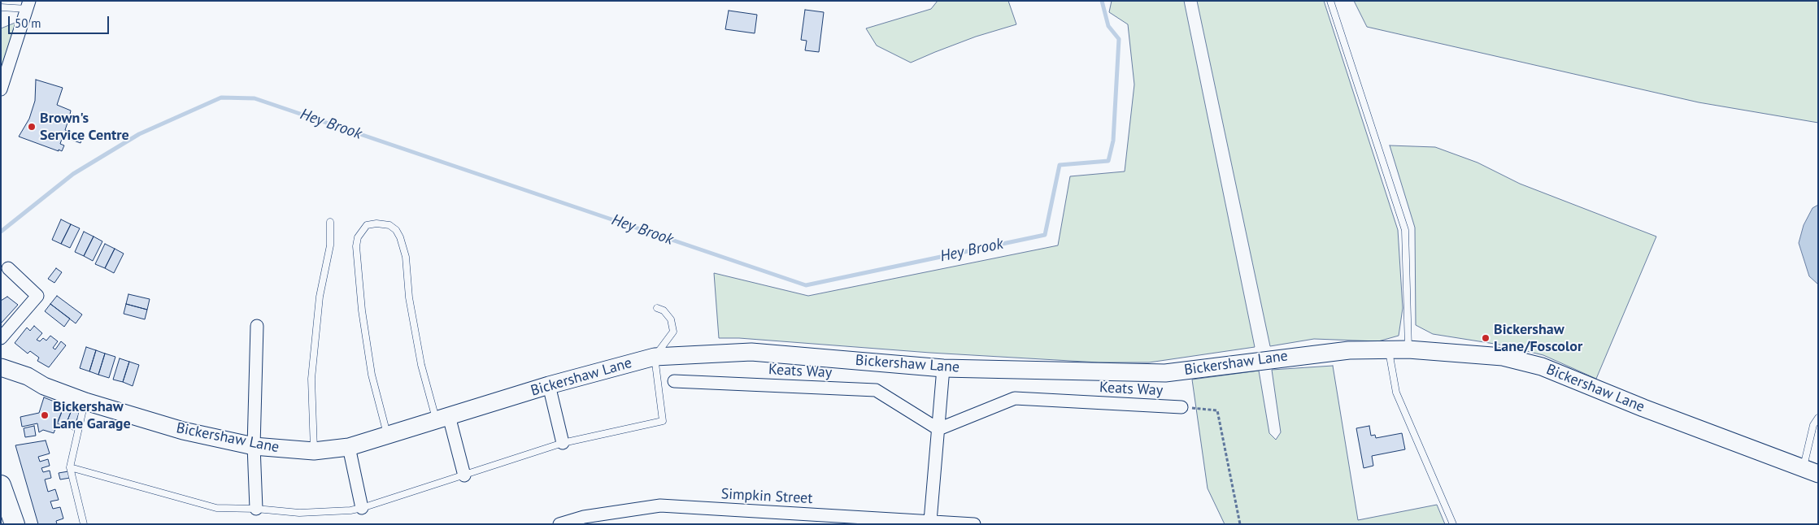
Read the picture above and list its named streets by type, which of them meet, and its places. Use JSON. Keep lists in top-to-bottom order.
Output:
{
  "streets": {
    "main road": ["Bickershaw Lane"],
    "street": ["Keats Way", "Simpkin Street"]
  },
  "water": ["Hey Brook"],
  "places": ["Brown's Service Centre", "Bickershaw Lane/Foscolor", "Bickershaw Lane Garage"],
  "scale_bar": "50 m"
}
